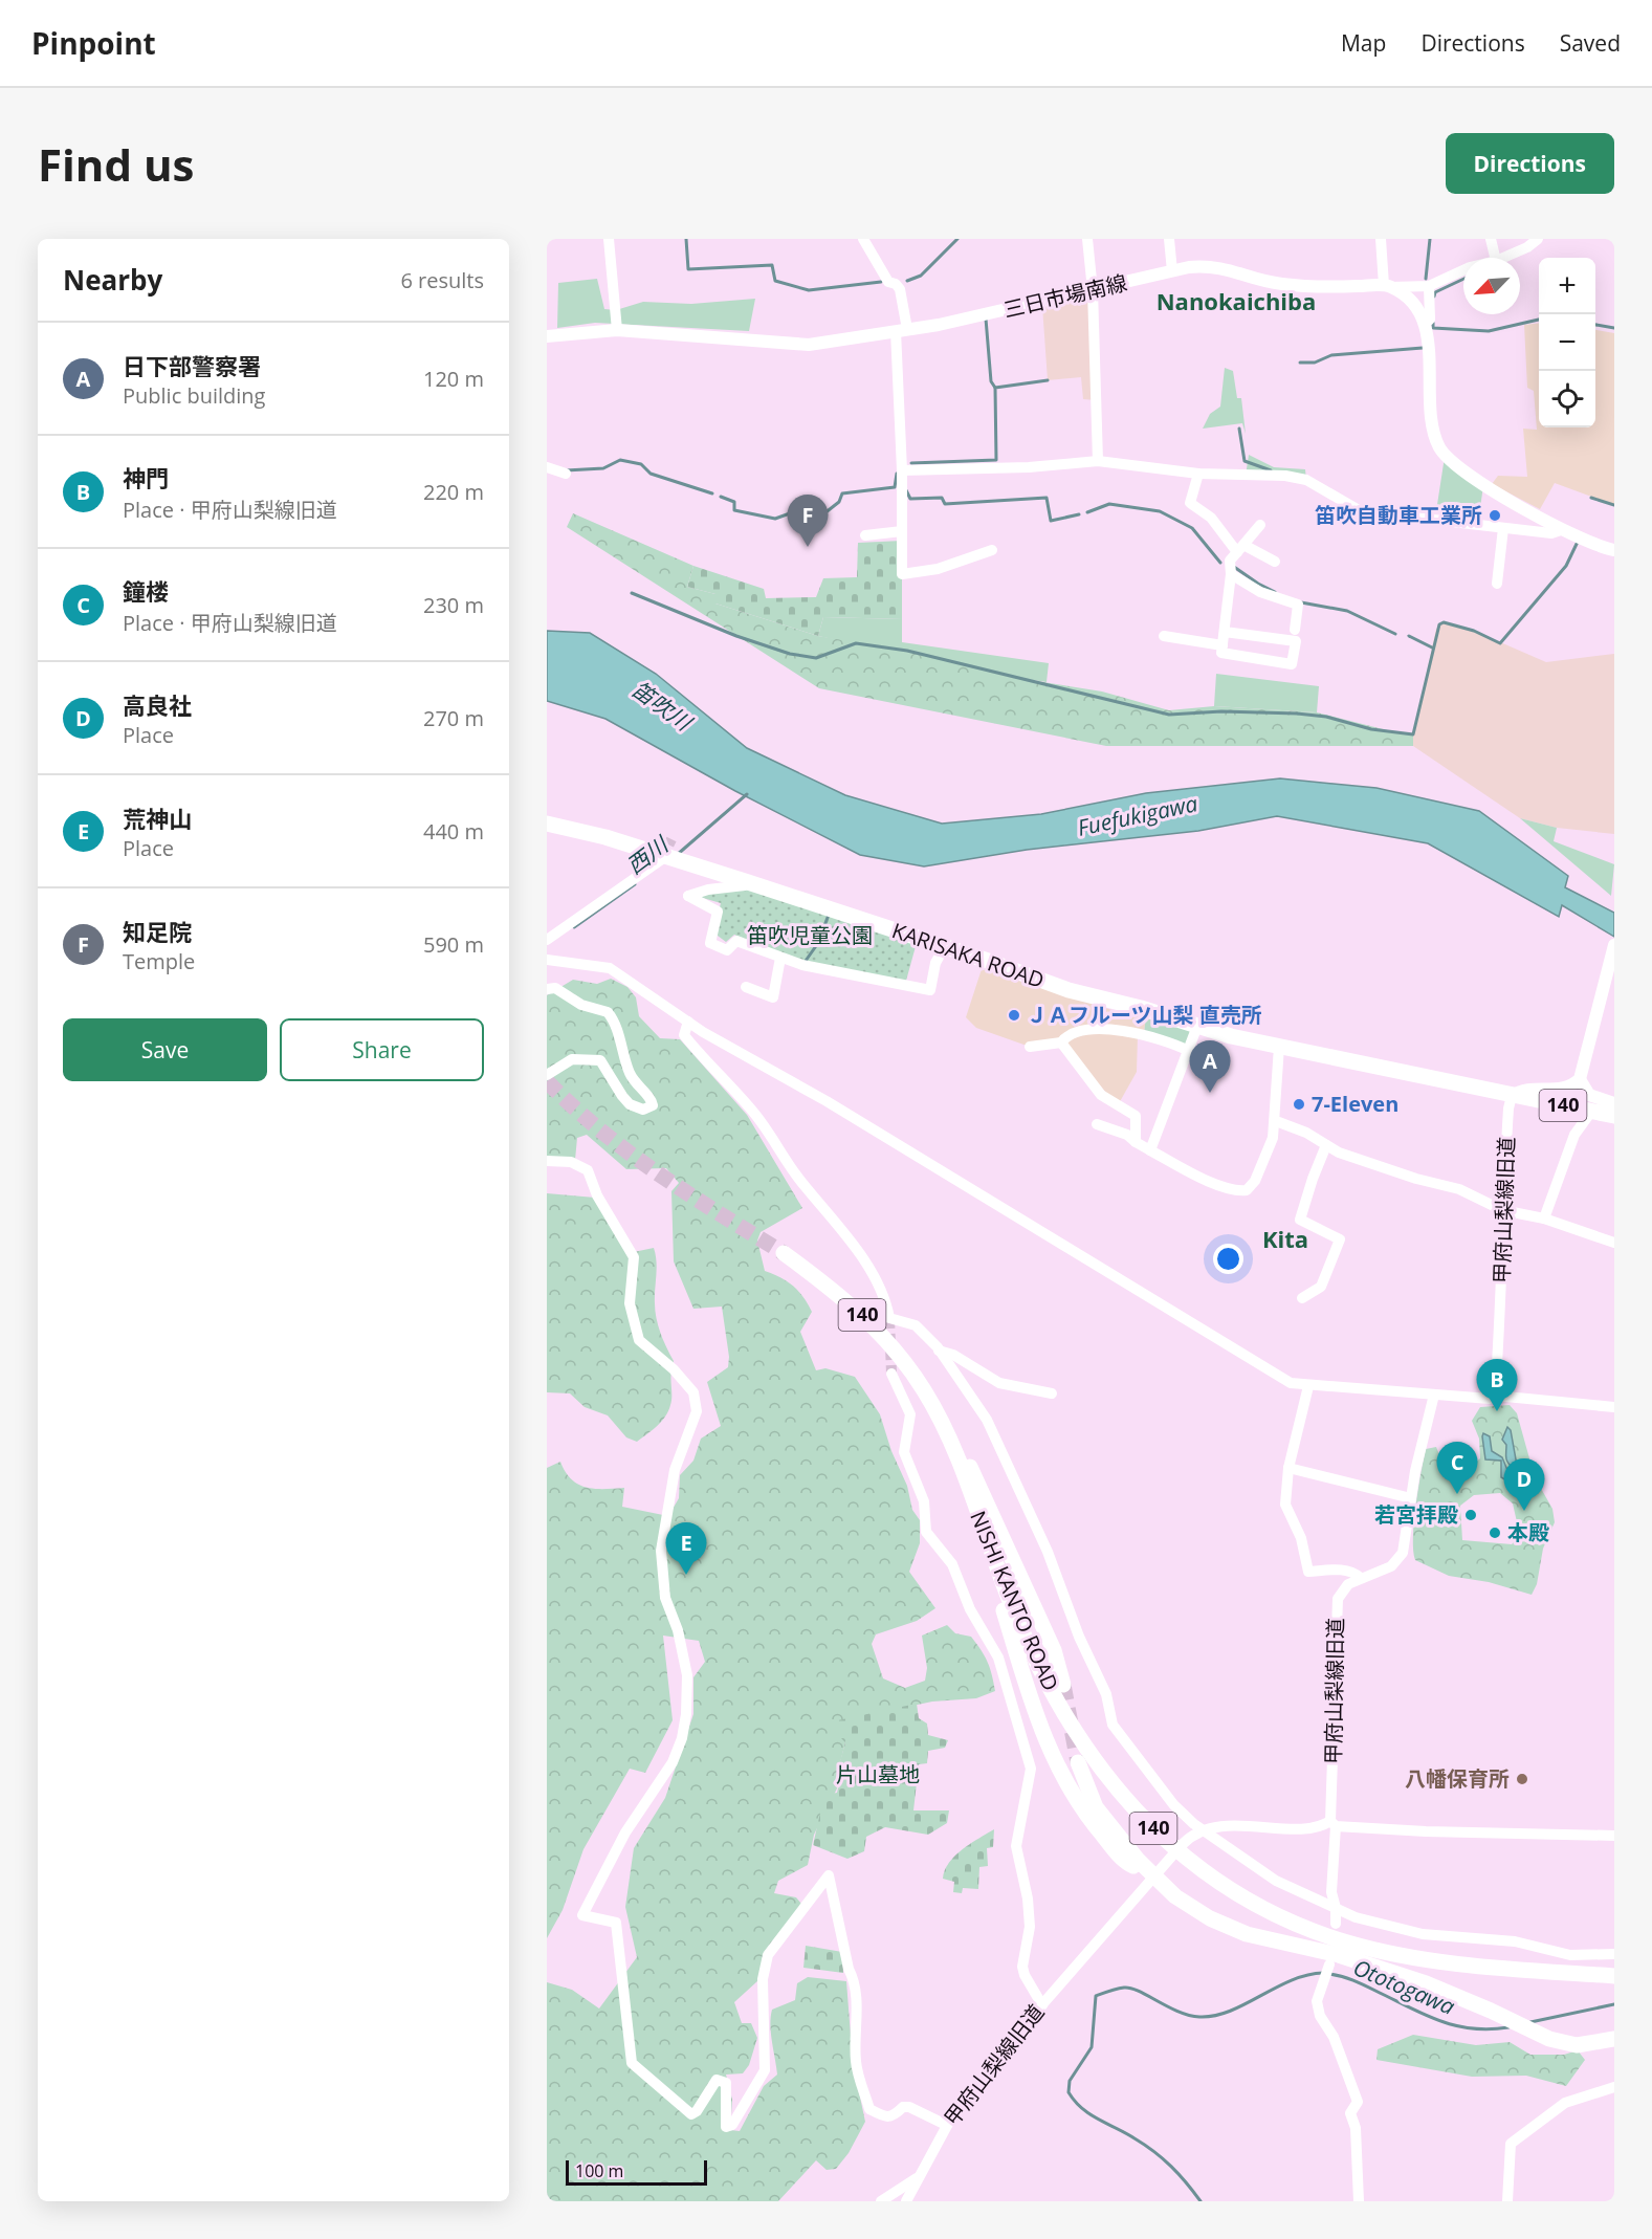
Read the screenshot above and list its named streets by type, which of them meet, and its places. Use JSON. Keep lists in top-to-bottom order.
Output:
{
  "streets": {
    "highway": ["KARISAKA ROAD", "140", "NISHI KANTO ROAD"],
    "main road": ["三日市場南線"],
    "street": ["甲府山梨線旧道"]
  },
  "crossings": [
    ["KARISAKA ROAD", "甲府山梨線旧道"]
  ],
  "districts": ["Nanokaichiba", "Kita"],
  "water": [
    "笛吹川",
    "Fuefukigawa",
    "西川",
    "Ototogawa"
  ],
  "parks": ["笛吹児童公園", "片山墓地"],
  "places": [
    "笛吹自動車工業所",
    "ＪＡフルーツ山梨 直売所",
    "7-Eleven",
    "若宮拝殿",
    "本殿",
    "八幡保育所"
  ],
  "scale_bar": "100 m",
  "north": "bottom left",
  "page": {
    "header": "Pinpoint",
    "nav": ["Map", "Directions", "Saved"],
    "buttons": [
      "Directions",
      ["Save", "Share"]
    ],
    "title": "Find us",
    "heading": ["Nearby", "6 results"],
    "map_buttons": ["+", "−"],
    "list": [
      {
        "mark": "A",
        "name": "日下部警察署",
        "note": "Public building",
        "value": "120 m"
      },
      {
        "mark": "B",
        "name": "神門",
        "note": "Place · 甲府山梨線旧道",
        "value": "220 m"
      },
      {
        "mark": "C",
        "name": "鐘楼",
        "note": "Place · 甲府山梨線旧道",
        "value": "230 m"
      },
      {
        "mark": "D",
        "name": "高良社",
        "note": "Place",
        "value": "270 m"
      },
      {
        "mark": "E",
        "name": "荒神山",
        "note": "Place",
        "value": "440 m"
      },
      {
        "mark": "F",
        "name": "知足院",
        "note": "Temple",
        "value": "590 m"
      }
    ],
    "pins": [
      "F",
      "A",
      "B",
      "C",
      "D",
      "E"
    ],
    "scale": "100 m"
  }
}
